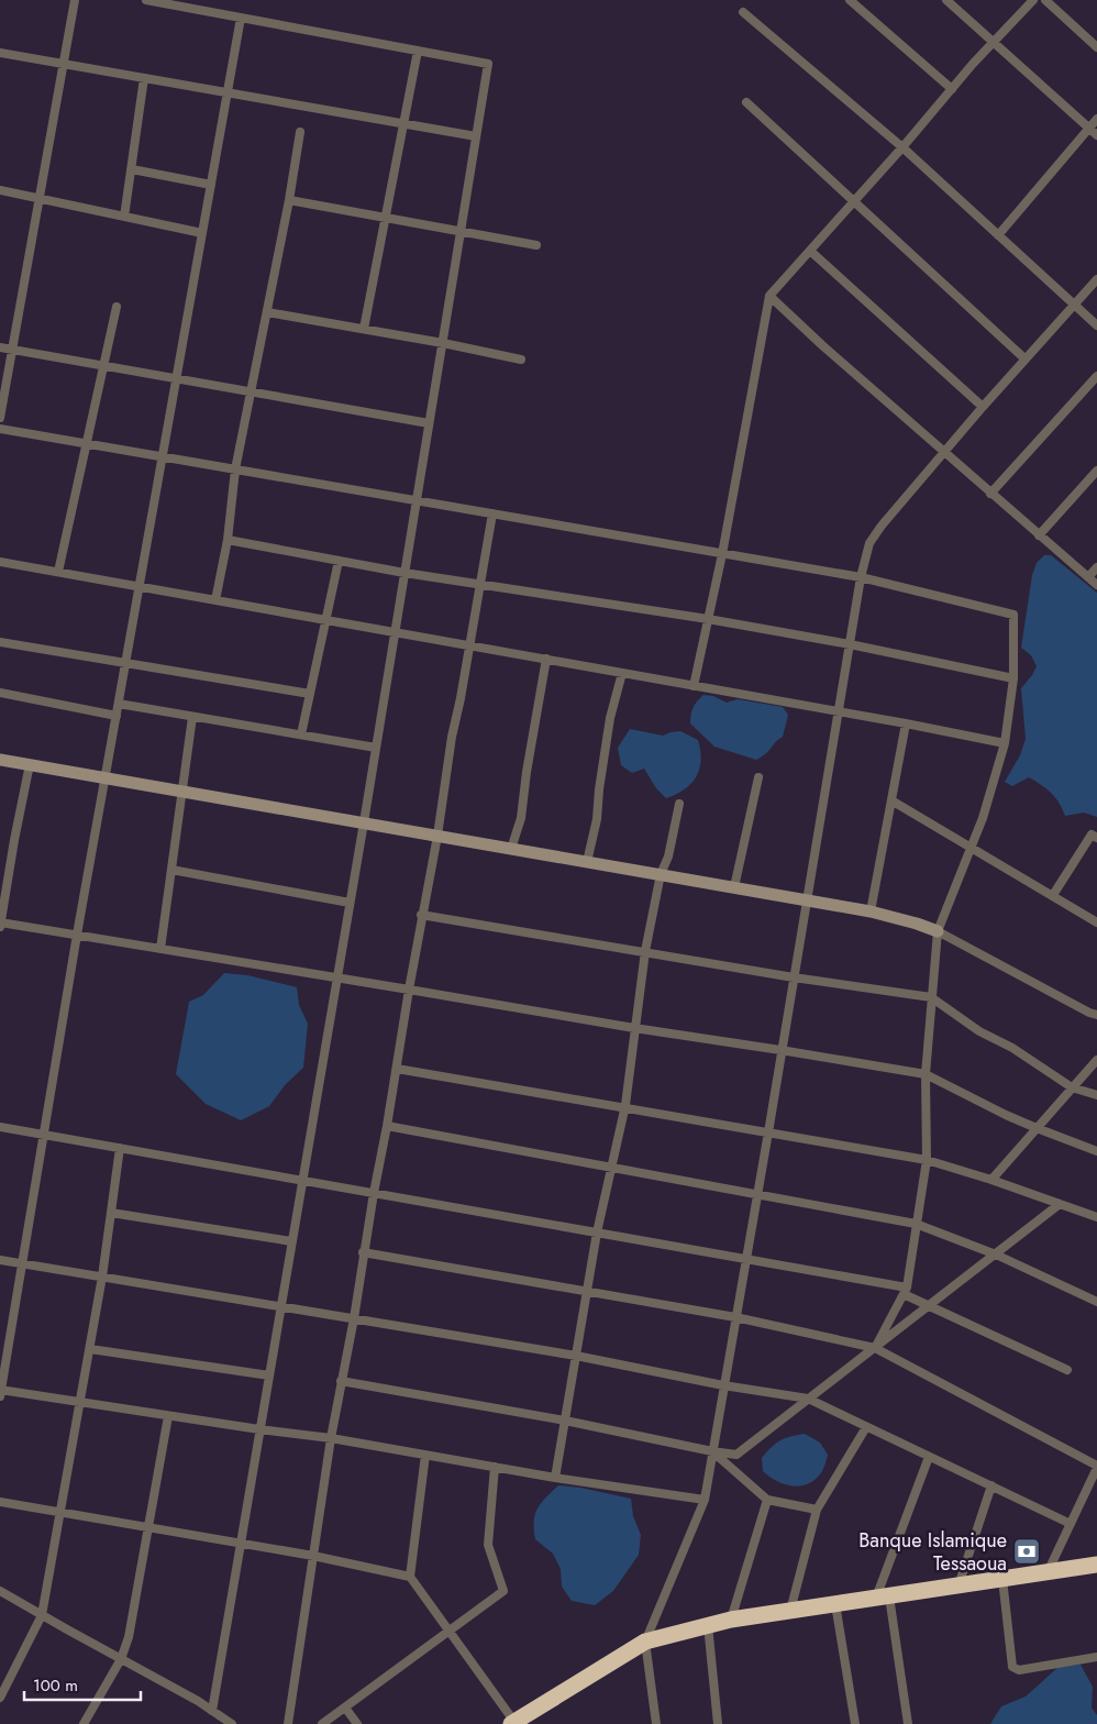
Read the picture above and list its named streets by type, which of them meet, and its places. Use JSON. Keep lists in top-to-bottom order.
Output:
{
  "places": {
    "bank": ["Banque Islamique Tessaoua"]
  },
  "scale_bar": "100 m"
}
